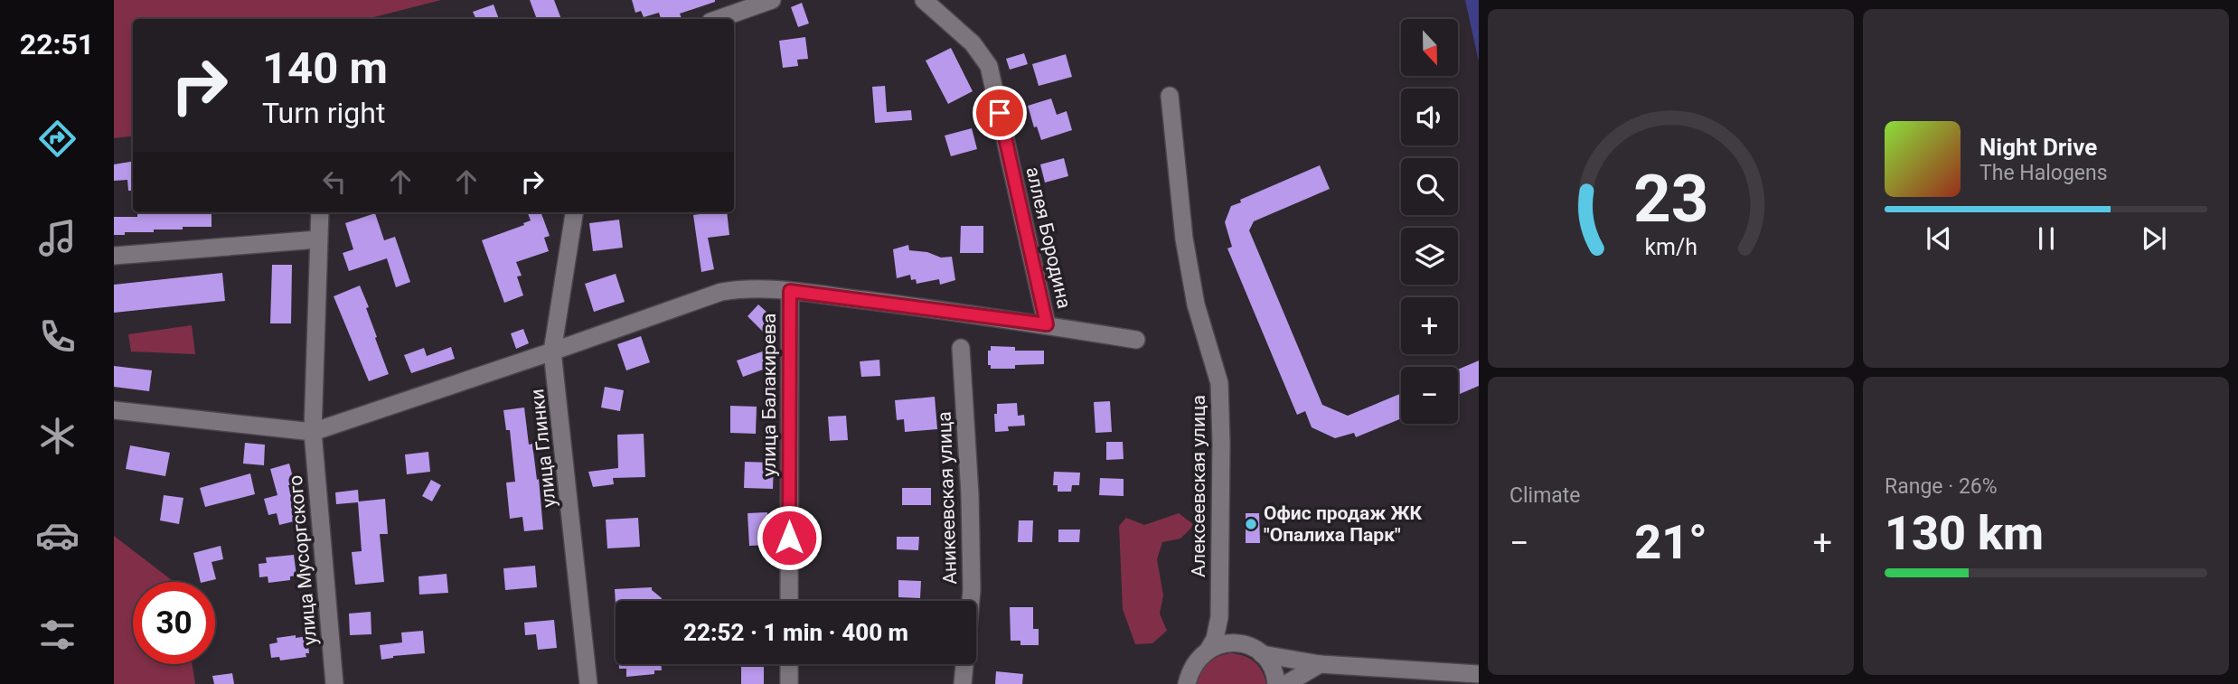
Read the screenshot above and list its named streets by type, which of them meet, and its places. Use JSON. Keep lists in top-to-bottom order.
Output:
{
  "streets": {
    "street": [
      "аллея Бородина",
      "улица Балакирева",
      "улица Глинки",
      "Алексеевская улица",
      "Аникеевская улица",
      "улица Мусоргского"
    ]
  },
  "places": ["Офис продаж ЖК \"Опалиха Парк\""],
  "north": "bottom",
  "page": {
    "tabs": "22:51",
    "map_buttons": ["+", "−"],
    "turn": ["140 m", "Turn right"],
    "song": ["Night Drive", "The Halogens"],
    "tile": [
      "Climate",
      ["Range · 26%", "130 km"]
    ],
    "heat": ["−", "21°", "+"],
    "limit": "30",
    "trip": "22:52 · 1 min · 400 m",
    "gauge": ["23", "km/h"]
  }
}
